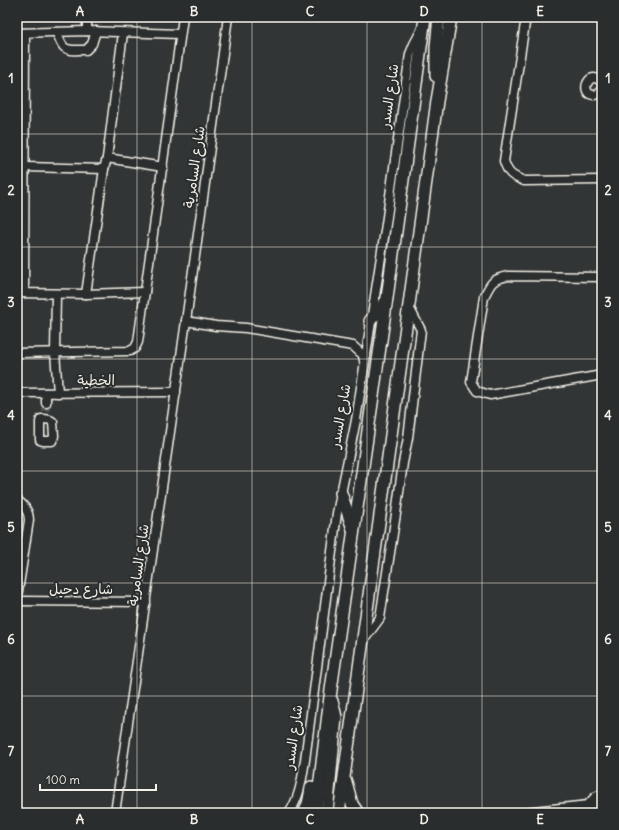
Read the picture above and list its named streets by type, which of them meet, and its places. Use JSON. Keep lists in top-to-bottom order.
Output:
{
  "streets": {
    "main road": ["شارع السدر"],
    "street": ["شارع السامرية", "الخطية", "شارع دحيل"]
  },
  "crossings": [
    ["شارع السامرية", "الخطية"],
    ["شارع السامرية", "شارع دحيل"]
  ],
  "scale_bar": "100 m",
  "grid": {
    "columns": [
      "A",
      "B",
      "C",
      "D",
      "E"
    ],
    "rows": [
      "1",
      "2",
      "3",
      "4",
      "5",
      "6",
      "7"
    ]
  }
}
